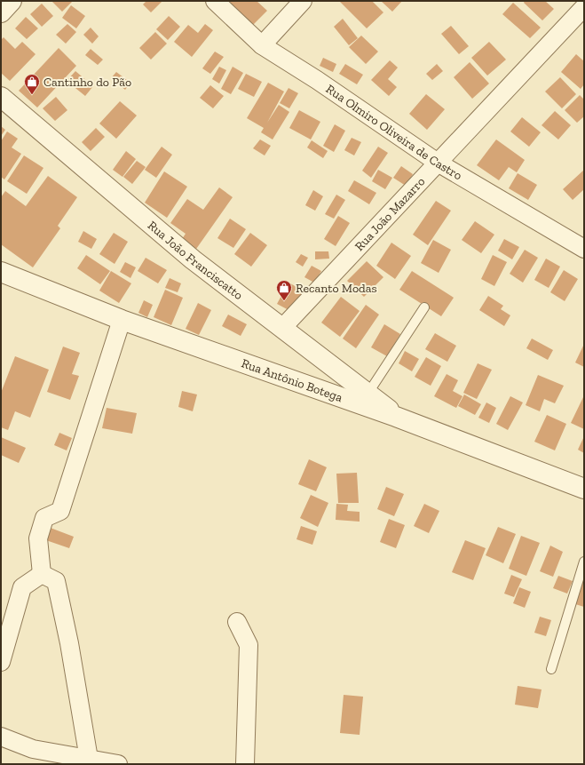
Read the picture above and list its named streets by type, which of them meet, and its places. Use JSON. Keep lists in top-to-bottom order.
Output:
{
  "streets": {
    "street": [
      "Rua Olmiro Oliveira de Castro",
      "Rua João Mazarro",
      "Rua João Franciscatto",
      "Rua Antônio Botega"
    ]
  },
  "crossings": [
    ["Rua Olmiro Oliveira de Castro", "Rua João Mazarro"],
    ["Rua João Mazarro", "Rua João Franciscatto"],
    ["Rua João Franciscatto", "Rua Antônio Botega"]
  ],
  "places": {
    "shop": ["Cantinho do Pão", "Recanto Modas"]
  }
}
